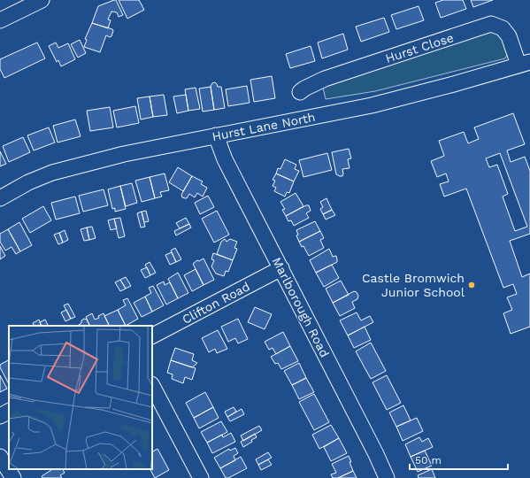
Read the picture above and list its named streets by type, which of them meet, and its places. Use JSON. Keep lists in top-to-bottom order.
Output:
{
  "streets": {
    "street": [
      "Hurst Close",
      "Hurst Lane North",
      "Clifton Road",
      "Marlborough Road"
    ]
  },
  "crossings": [
    ["Hurst Close", "Hurst Lane North"],
    ["Hurst Lane North", "Marlborough Road"],
    ["Clifton Road", "Marlborough Road"]
  ],
  "places": ["Castle Bromwich Junior School"],
  "scale_bar": "50 m"
}
